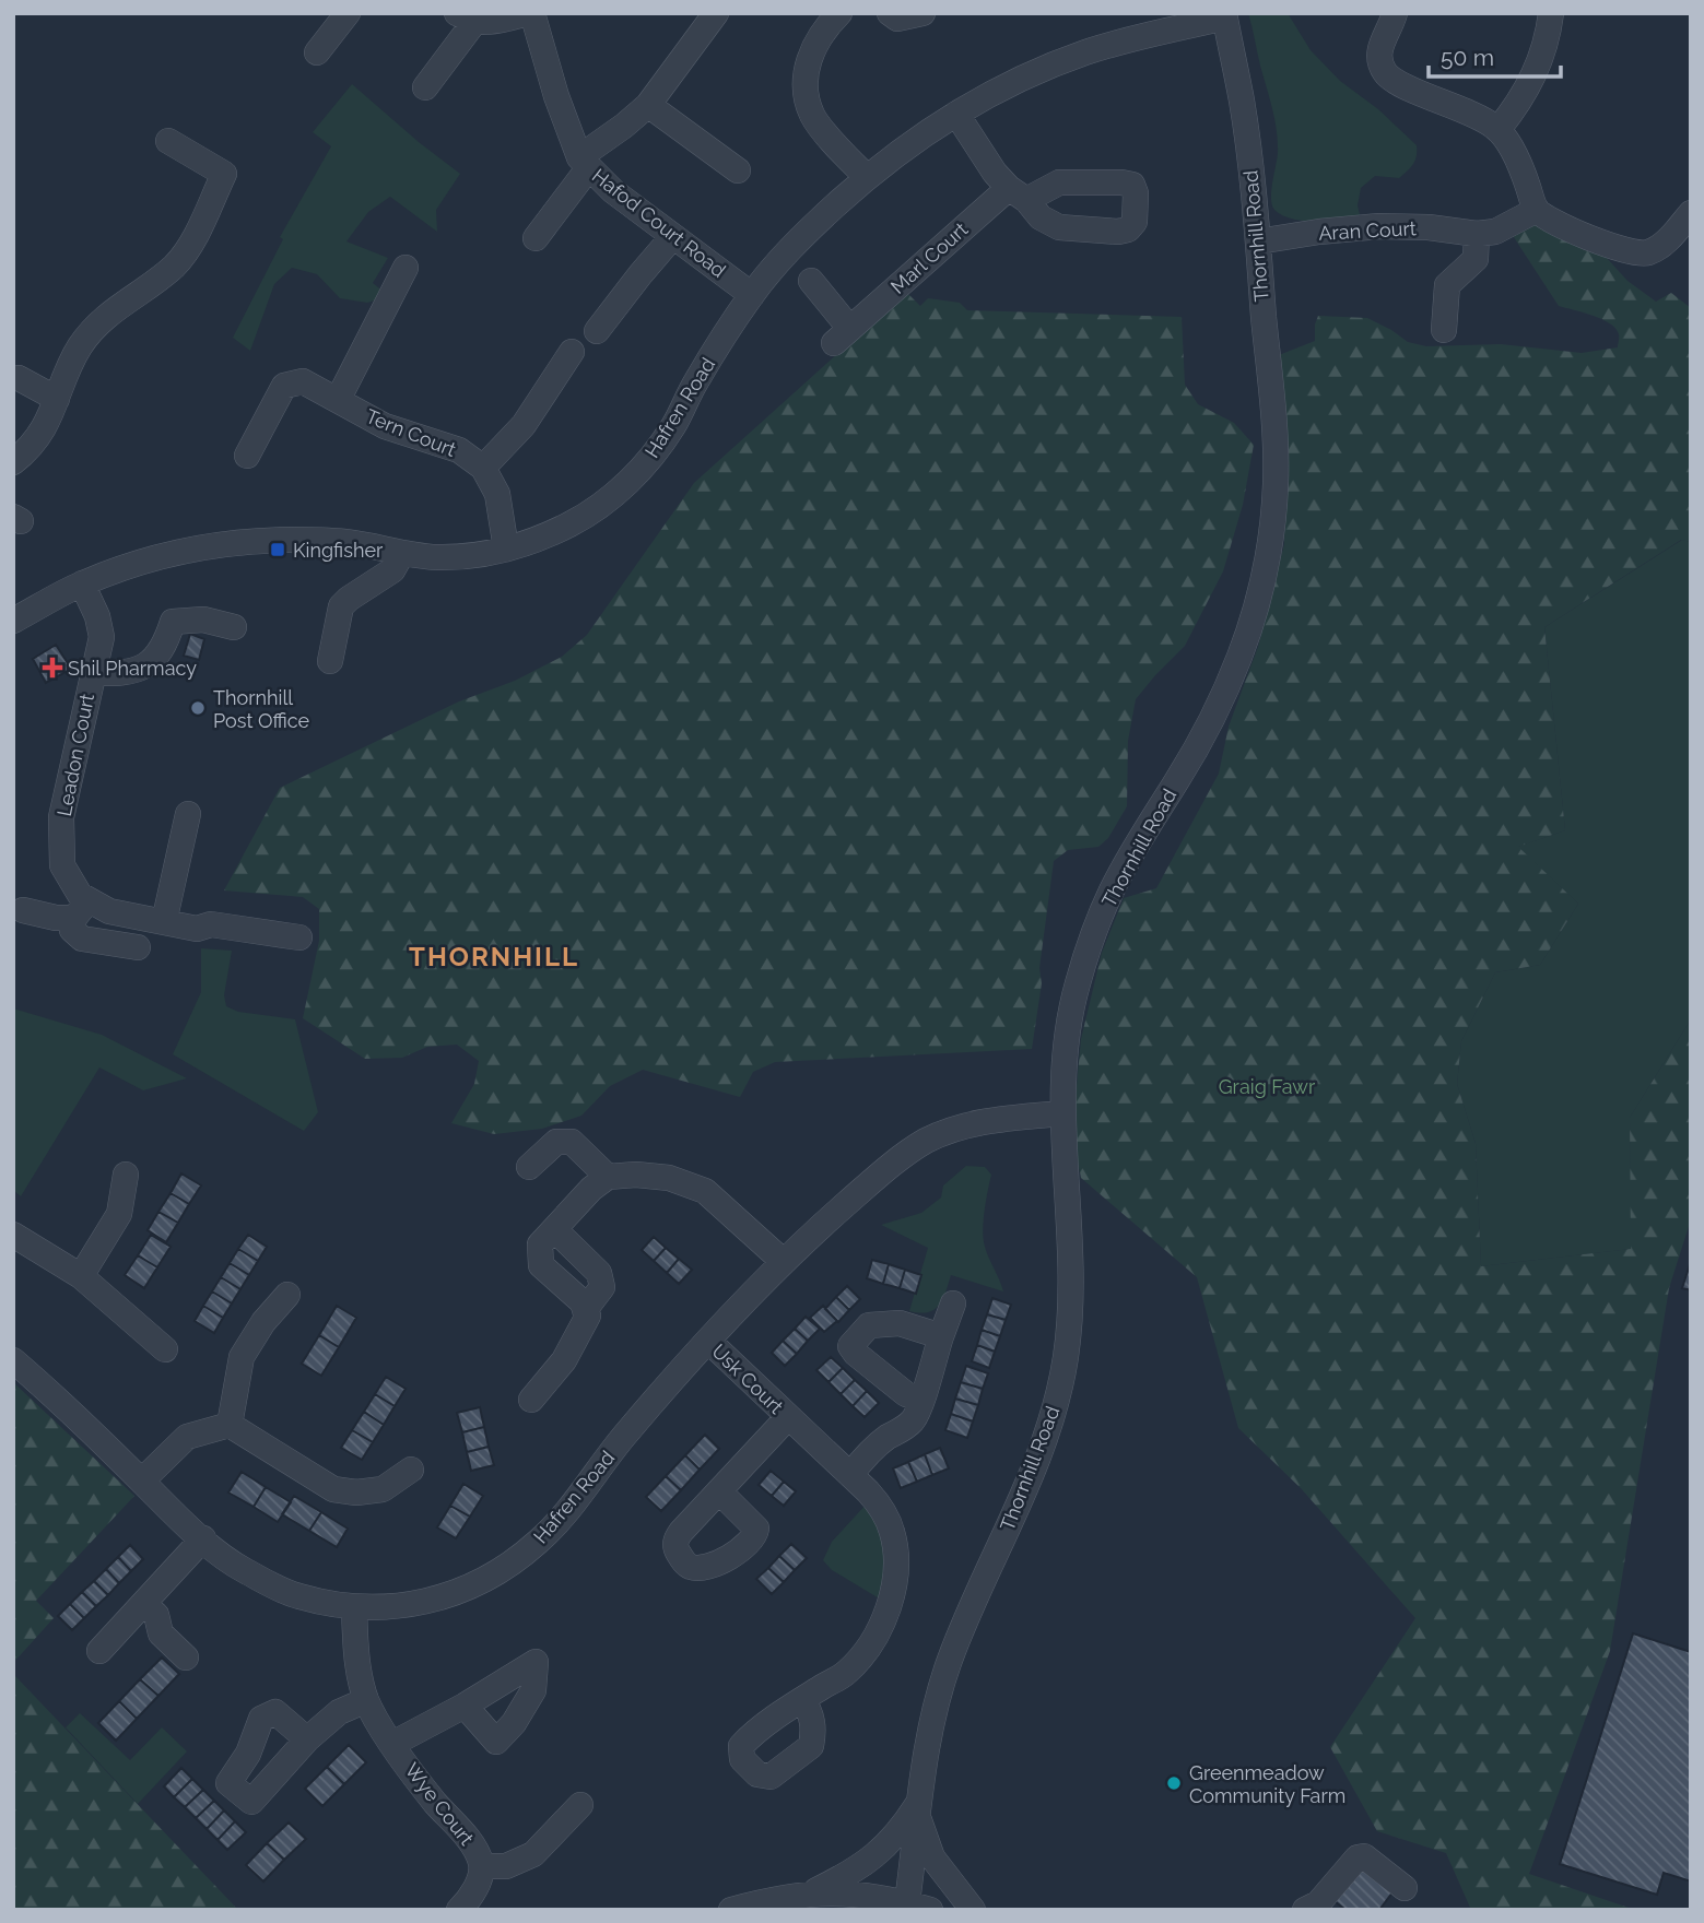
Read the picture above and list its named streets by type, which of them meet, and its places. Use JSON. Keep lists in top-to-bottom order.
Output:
{
  "streets": {
    "street": [
      "Hafod Court Road",
      "Aran Court",
      "Thornhill Road",
      "Marl Court",
      "Hafren Road",
      "Tern Court",
      "Leadon Court",
      "Usk Court",
      "Wye Court"
    ]
  },
  "crossings": [
    ["Hafod Court Road", "Hafren Road"],
    ["Aran Court", "Thornhill Road"],
    ["Thornhill Road", "Hafren Road"],
    ["Marl Court", "Hafren Road"],
    ["Hafren Road", "Leadon Court"],
    ["Hafren Road", "Usk Court"],
    ["Hafren Road", "Wye Court"]
  ],
  "districts": ["THORNHILL"],
  "parks": ["Graig Fawr"],
  "places": {
    "transit": ["Kingfisher"],
    "health": ["Shil Pharmacy"],
    "other": ["Thornhill Post Office", "Greenmeadow Community Farm"]
  },
  "scale_bar": "50 m"
}
